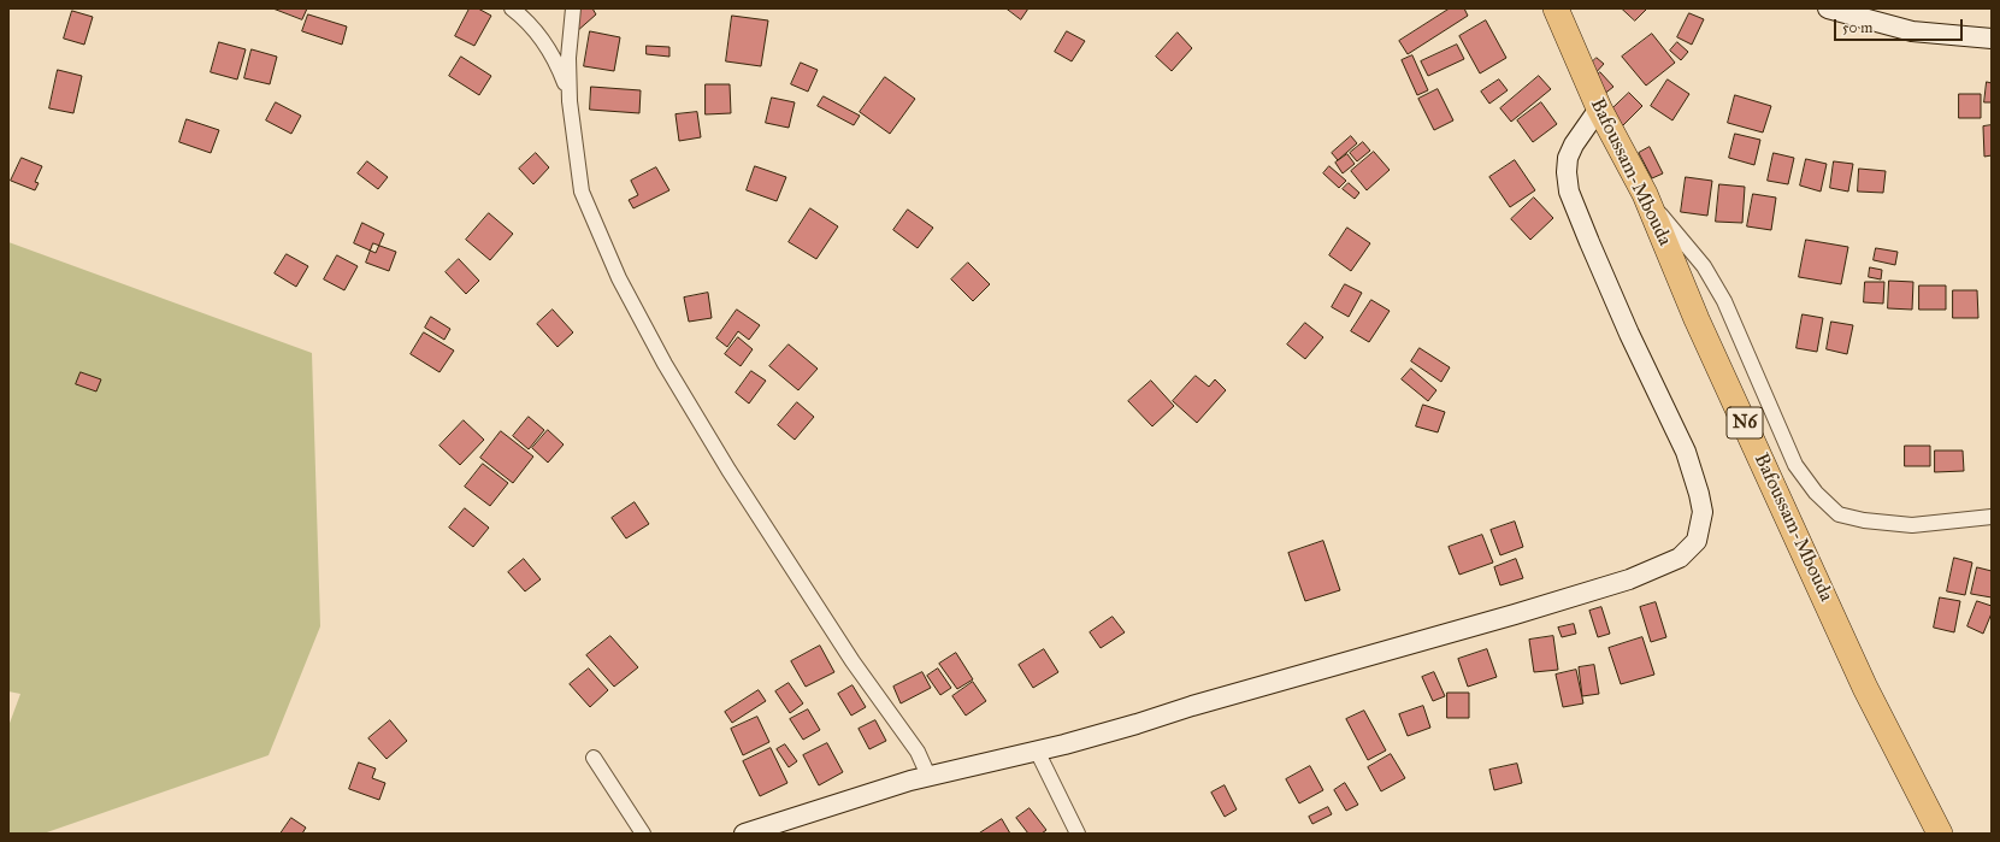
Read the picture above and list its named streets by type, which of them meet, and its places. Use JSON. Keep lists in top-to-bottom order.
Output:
{
  "streets": {
    "highway": ["Bafoussam-Mbouda", "N6"]
  },
  "scale_bar": "50 m"
}
